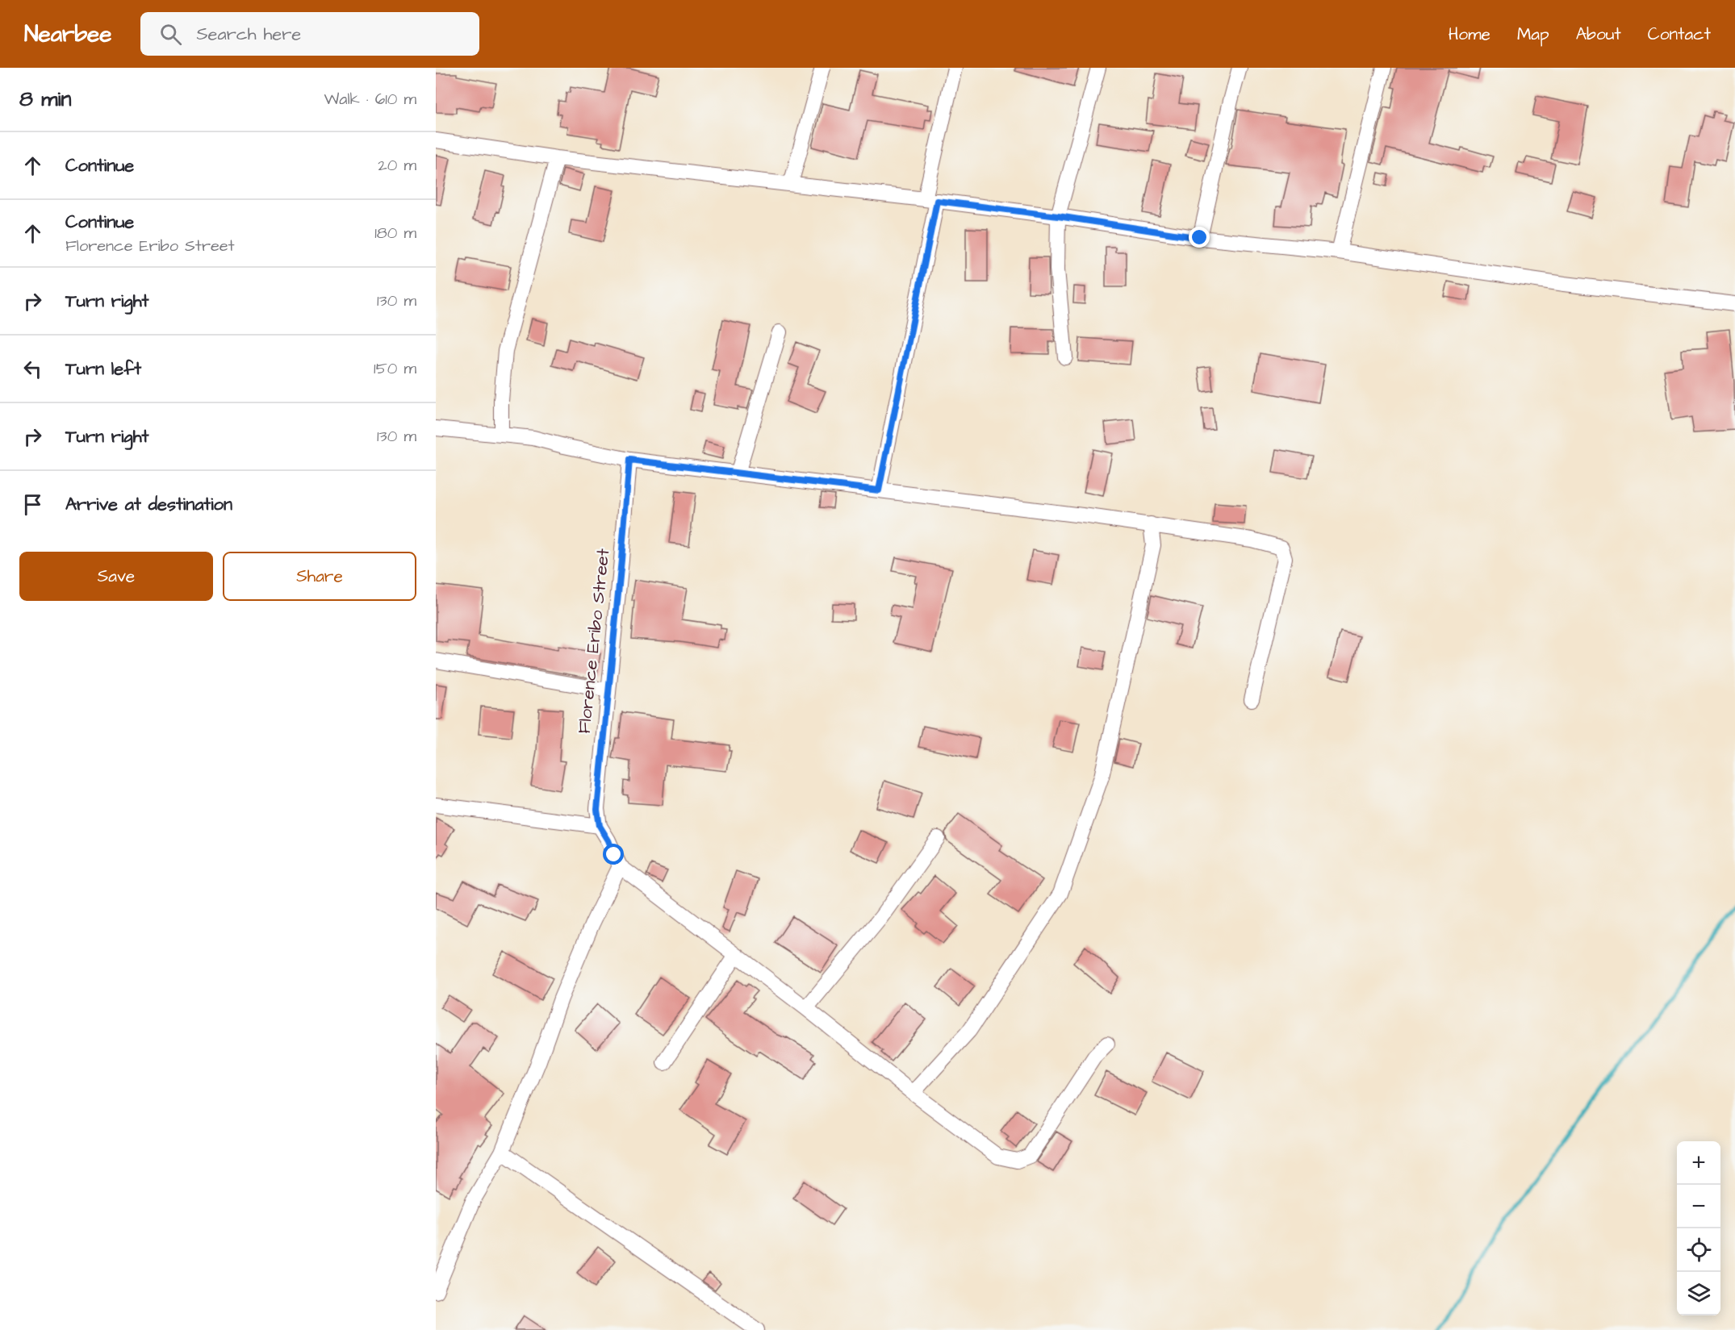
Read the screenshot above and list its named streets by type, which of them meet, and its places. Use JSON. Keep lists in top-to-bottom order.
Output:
{
  "streets": {
    "street": ["Florence Eribo Street"]
  },
  "page": {
    "header": "Nearbee",
    "search": "Search here",
    "nav": [
      "Home",
      "Map",
      "About",
      "Contact"
    ],
    "heading": ["8 min", "Walk · 610 m"],
    "list": [
      ["Continue", "20 m"],
      ["Continue", "Florence Eribo Street", "180 m"],
      ["Turn right", "130 m"],
      ["Turn left", "150 m"],
      ["Turn right", "130 m"],
      "Arrive at destination"
    ],
    "buttons": ["Save", "Share"],
    "map_buttons": ["+", "−"]
  }
}
